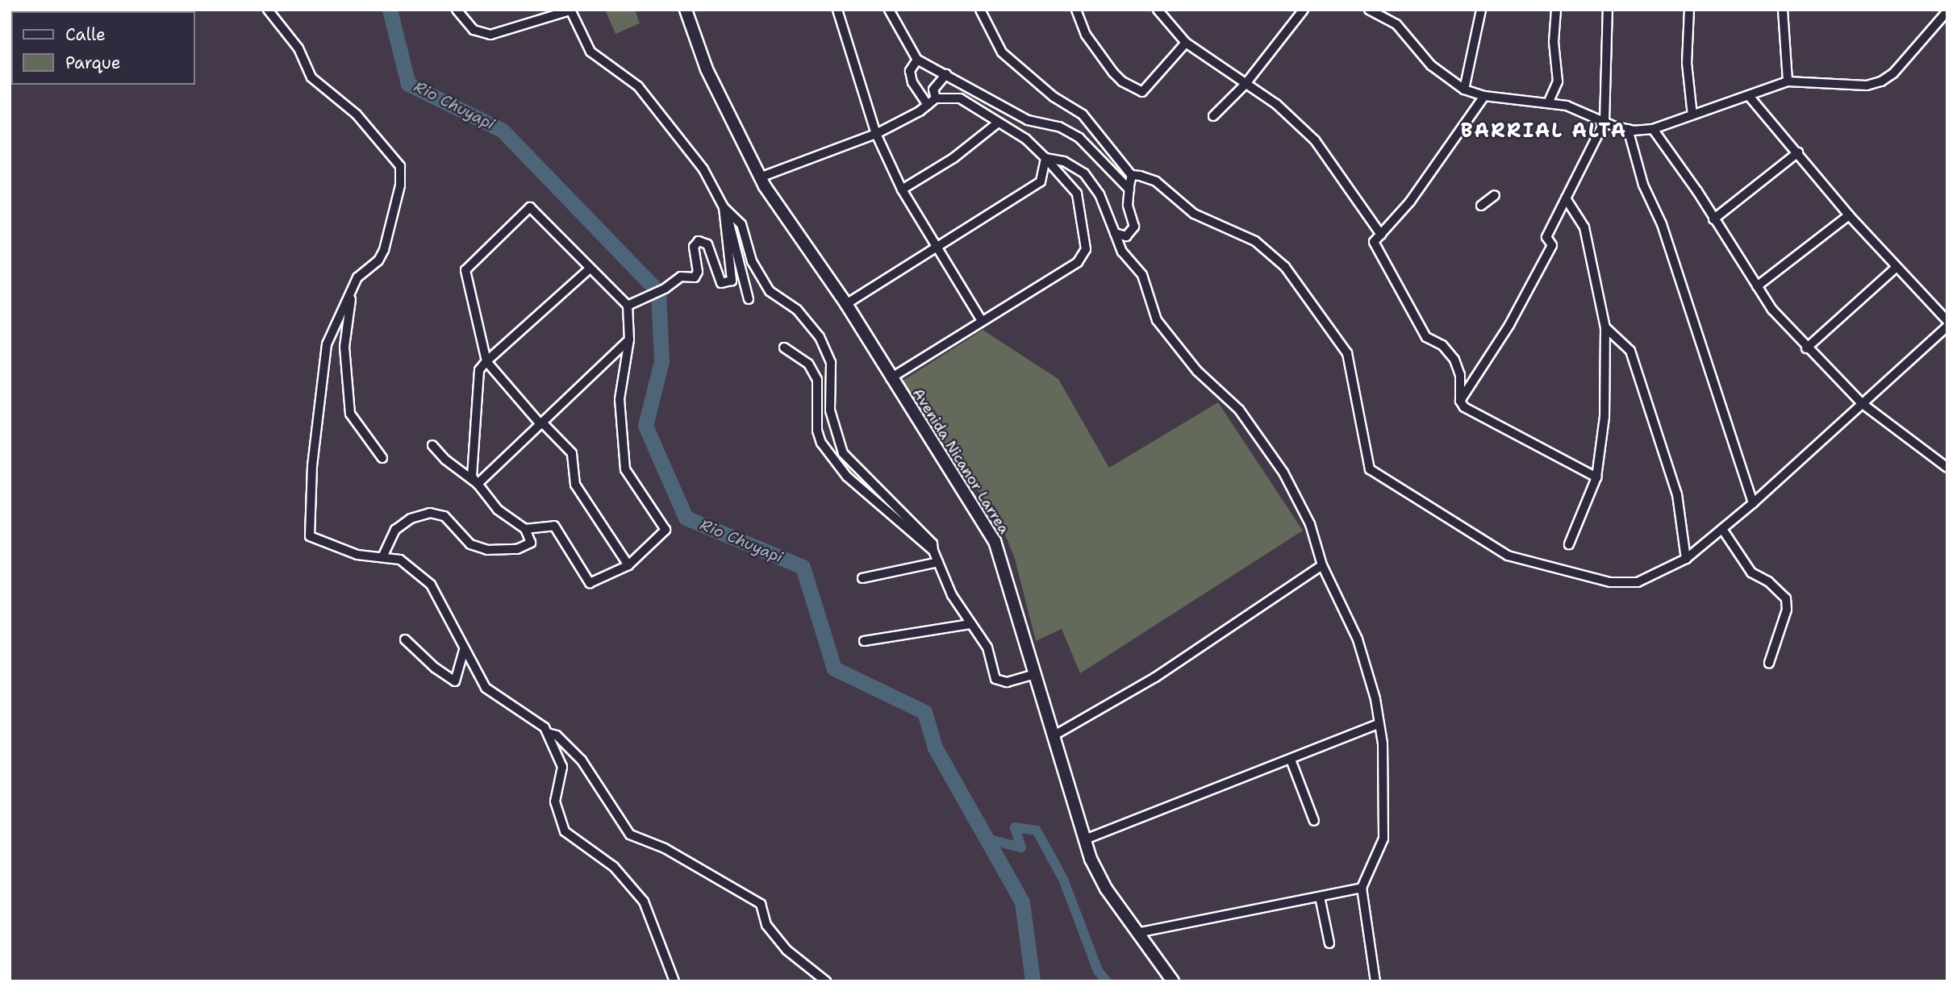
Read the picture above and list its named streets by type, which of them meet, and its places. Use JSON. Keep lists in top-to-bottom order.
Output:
{
  "streets": {
    "main road": ["Avenida Nicanor Larrea"]
  },
  "districts": ["BARRIAL ALTA"],
  "water": ["Rio Chuyapi"],
  "legend": ["Calle", "Parque"]
}
